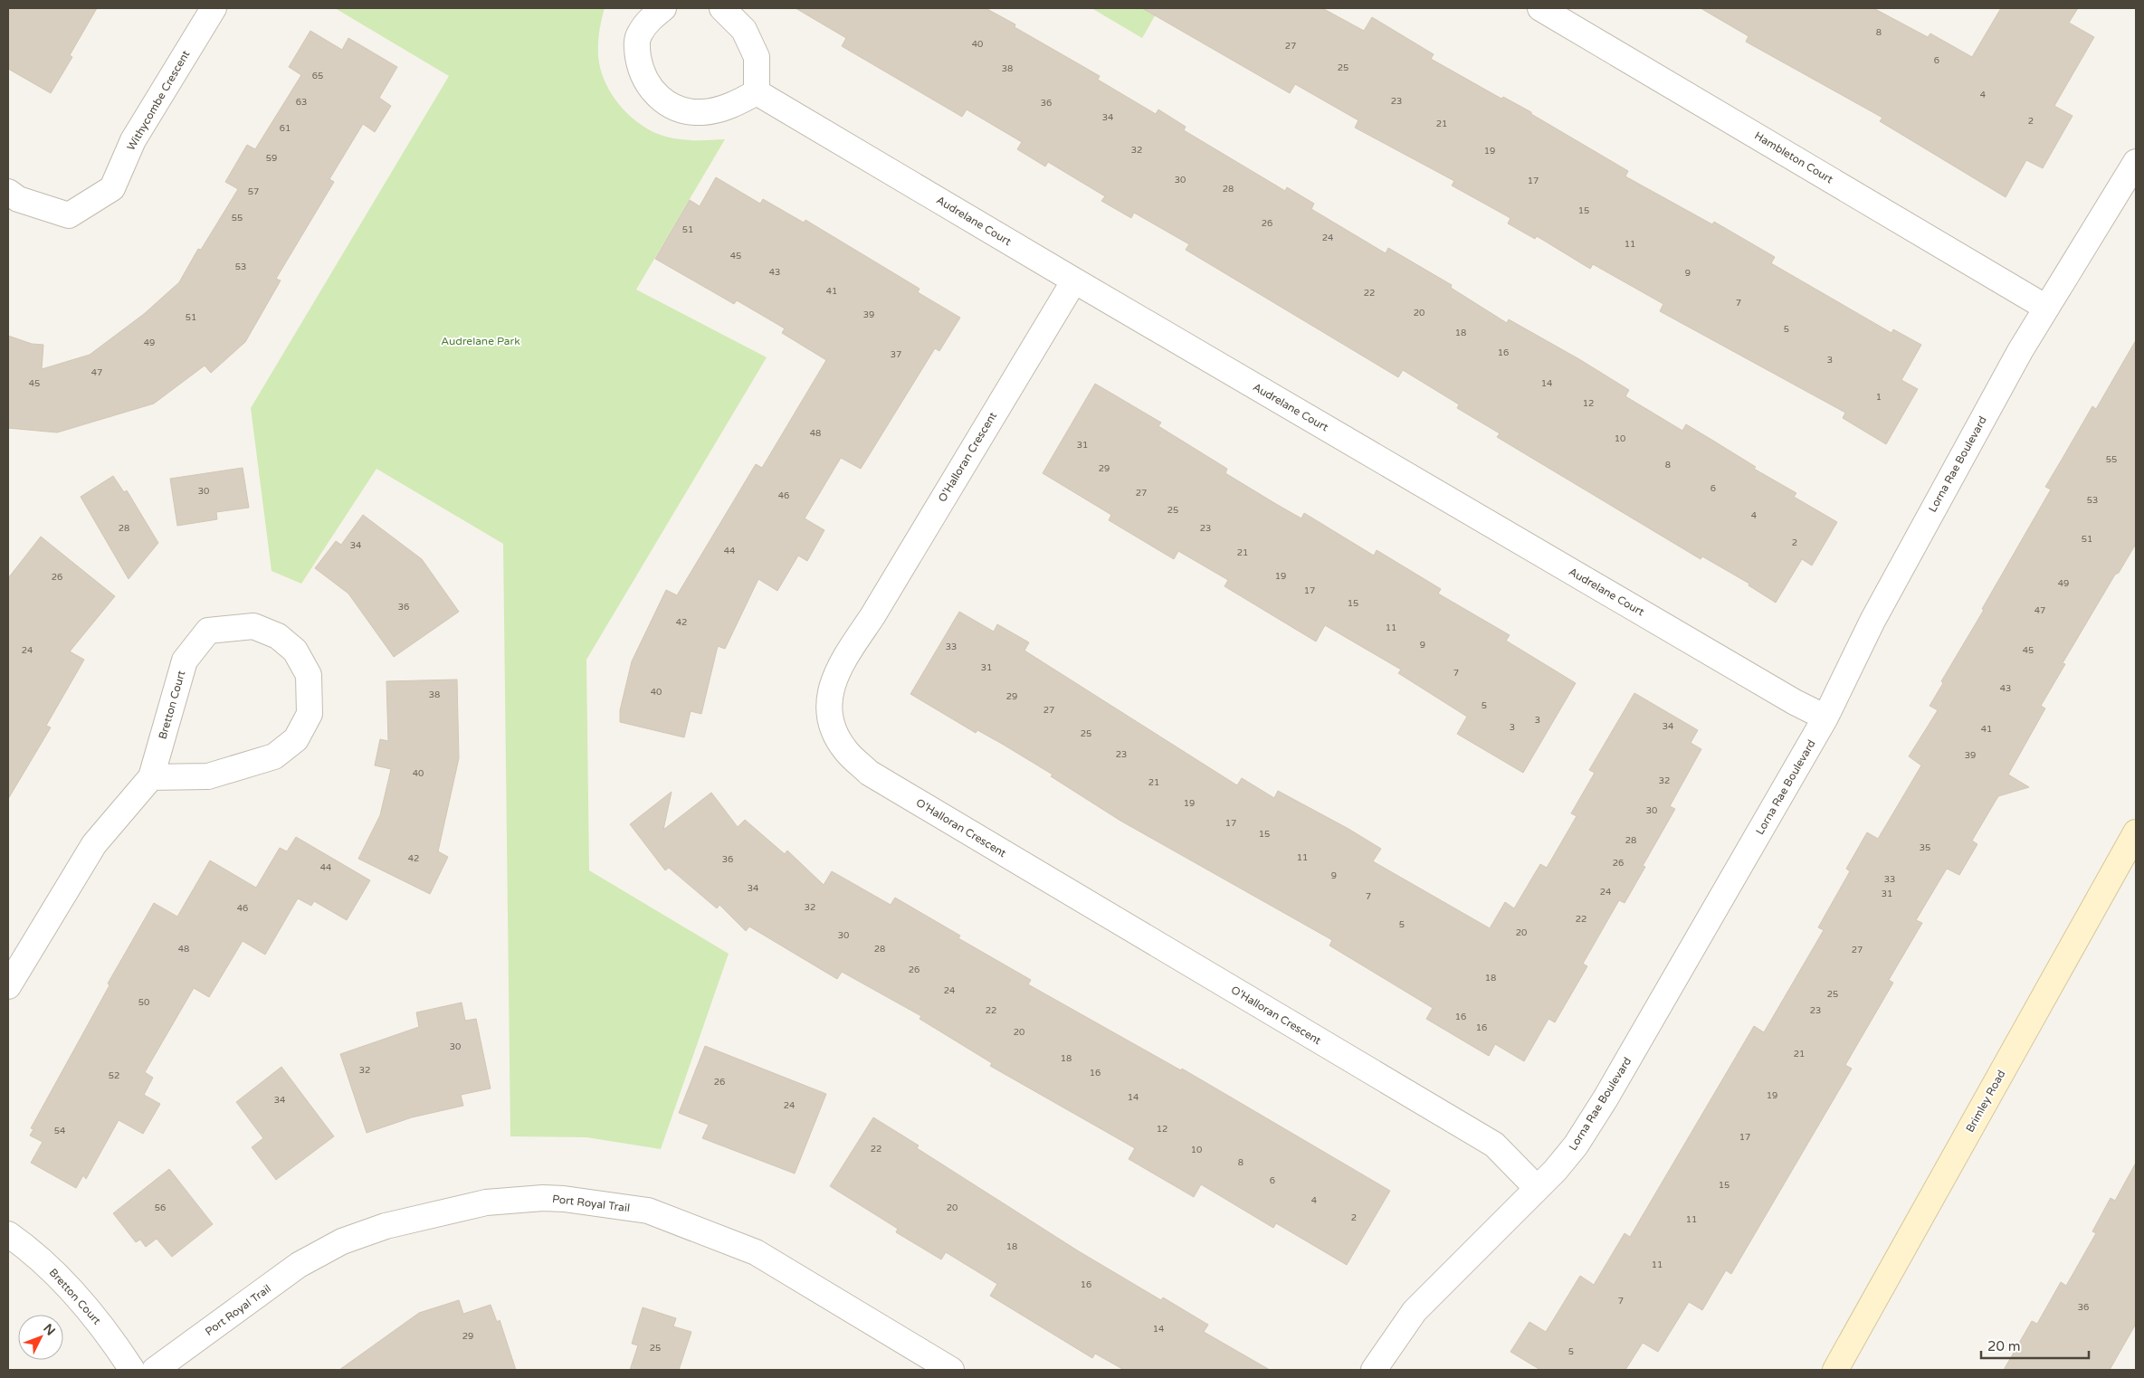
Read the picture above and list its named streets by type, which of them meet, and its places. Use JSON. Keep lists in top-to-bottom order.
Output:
{
  "streets": {
    "main road": ["Brimley Road"],
    "street": [
      "Withycombe Crescent",
      "Hambleton Court",
      "Audrelane Court",
      "O'Halloran Crescent",
      "Lorna Rae Boulevard",
      "Bretton Court",
      "Port Royal Trail"
    ]
  },
  "crossings": [
    ["Hambleton Court", "Lorna Rae Boulevard"],
    ["Audrelane Court", "O'Halloran Crescent"],
    ["Audrelane Court", "Lorna Rae Boulevard"],
    ["O'Halloran Crescent", "Lorna Rae Boulevard"]
  ],
  "parks": ["Audrelane Park"],
  "house_numbers": [
    "8",
    "40",
    "27",
    "6",
    "25",
    "38",
    "65",
    "4",
    "23",
    "63",
    "36",
    "34",
    "2",
    "21",
    "61",
    "32",
    "19",
    "59",
    "30",
    "17",
    "28",
    "57",
    "15",
    "55",
    "26",
    "51",
    "24",
    "11",
    "45",
    "53",
    "43",
    "9",
    "41",
    "22",
    "7",
    "20",
    "39",
    "51",
    "5",
    "18",
    "49",
    "16",
    "37",
    "3",
    "47",
    "45",
    "14",
    "1",
    "12",
    "48",
    "10",
    "31",
    "55",
    "8",
    "29",
    "6",
    "30",
    "27",
    "46",
    "53",
    "25",
    "4",
    "28",
    "23",
    "51",
    "2",
    "34",
    "44",
    "21",
    "19",
    "26",
    "49",
    "17",
    "15",
    "36",
    "47",
    "42",
    "11",
    "9",
    "33",
    "24",
    "45",
    "31",
    "7",
    "43",
    "40",
    "38",
    "29",
    "5",
    "27",
    "3",
    "34",
    "3",
    "41",
    "25",
    "23",
    "39",
    "40",
    "32",
    "21",
    "19",
    "30",
    "17",
    "15",
    "28",
    "35",
    "11",
    "42",
    "36",
    "26",
    "44",
    "9",
    "33",
    "34",
    "24",
    "31",
    "7",
    "32",
    "46",
    "22",
    "5",
    "20",
    "30",
    "48",
    "28",
    "27",
    "26",
    "18",
    "24",
    "25",
    "50",
    "22",
    "23",
    "16",
    "16",
    "20",
    "30",
    "21",
    "18",
    "32",
    "16",
    "52",
    "26",
    "19",
    "14",
    "34",
    "24",
    "12",
    "54",
    "17",
    "22",
    "10",
    "8",
    "6",
    "15",
    "4",
    "56",
    "20",
    "2",
    "11",
    "18",
    "11",
    "16",
    "7",
    "36",
    "14",
    "29",
    "25",
    "5"
  ],
  "scale_bar": "20 m",
  "north": "top right"
}
